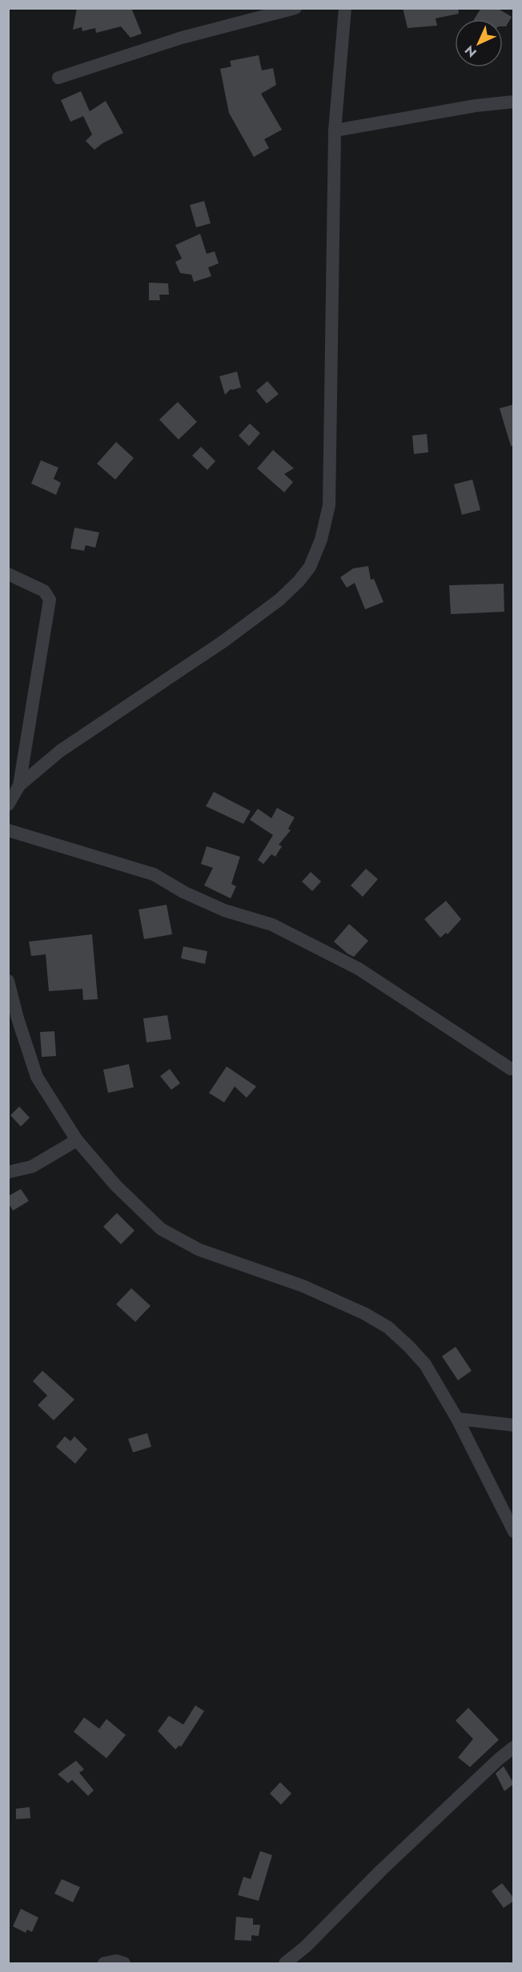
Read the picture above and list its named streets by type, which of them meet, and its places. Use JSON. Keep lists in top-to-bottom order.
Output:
{
  "north": "bottom left"
}
